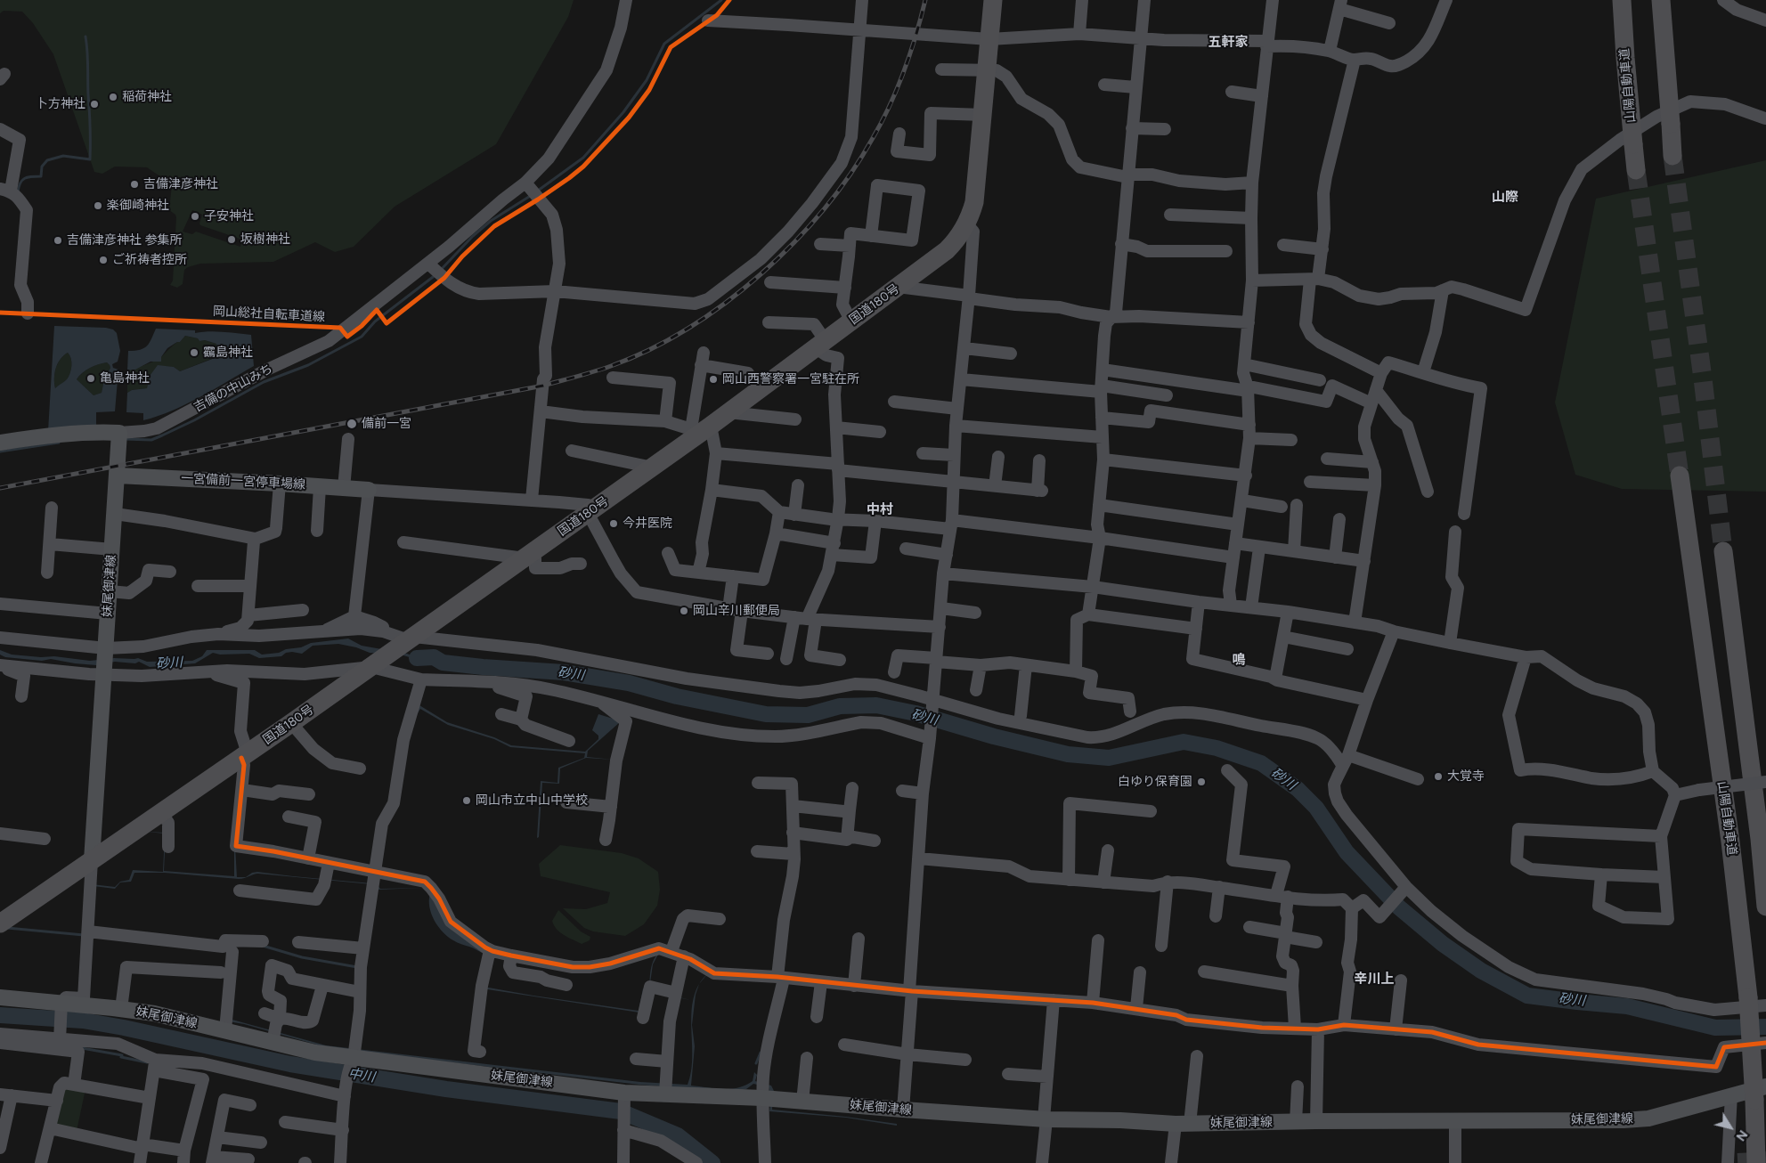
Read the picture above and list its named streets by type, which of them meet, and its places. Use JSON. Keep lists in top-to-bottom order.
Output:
{
  "streets": {
    "highway": ["山陽自動車道", "国道180号"],
    "main road": ["一宮備前一宮停車場線", "妹尾御津線"],
    "street": ["吉備の中山みち"],
    "cycle path": ["岡山総社自転車道線"]
  },
  "crossings": [
    ["山陽自動車道", "妹尾御津線"],
    ["国道180号", "妹尾御津線"],
    ["吉備の中山みち", "妹尾御津線"],
    ["一宮備前一宮停車場線", "妹尾御津線"]
  ],
  "districts": [
    "五軒家",
    "山際",
    "中村",
    "鳴",
    "辛川上"
  ],
  "water": ["砂川", "中川"],
  "places": [
    "稲荷神社",
    "卜方神社",
    "吉備津彦神社",
    "楽御崎神社",
    "子安神社",
    "坂樹神社",
    "吉備津彦神社 参集所",
    "ご祈祷者控所",
    "靍島神社",
    "亀島神社",
    "岡山西警察署一宮駐在所",
    "備前一宮",
    "今井医院",
    "岡山辛川郵便局",
    "大覚寺",
    "白ゆり保育園",
    "岡山市立中山中学校"
  ],
  "north": "bottom right"
}
